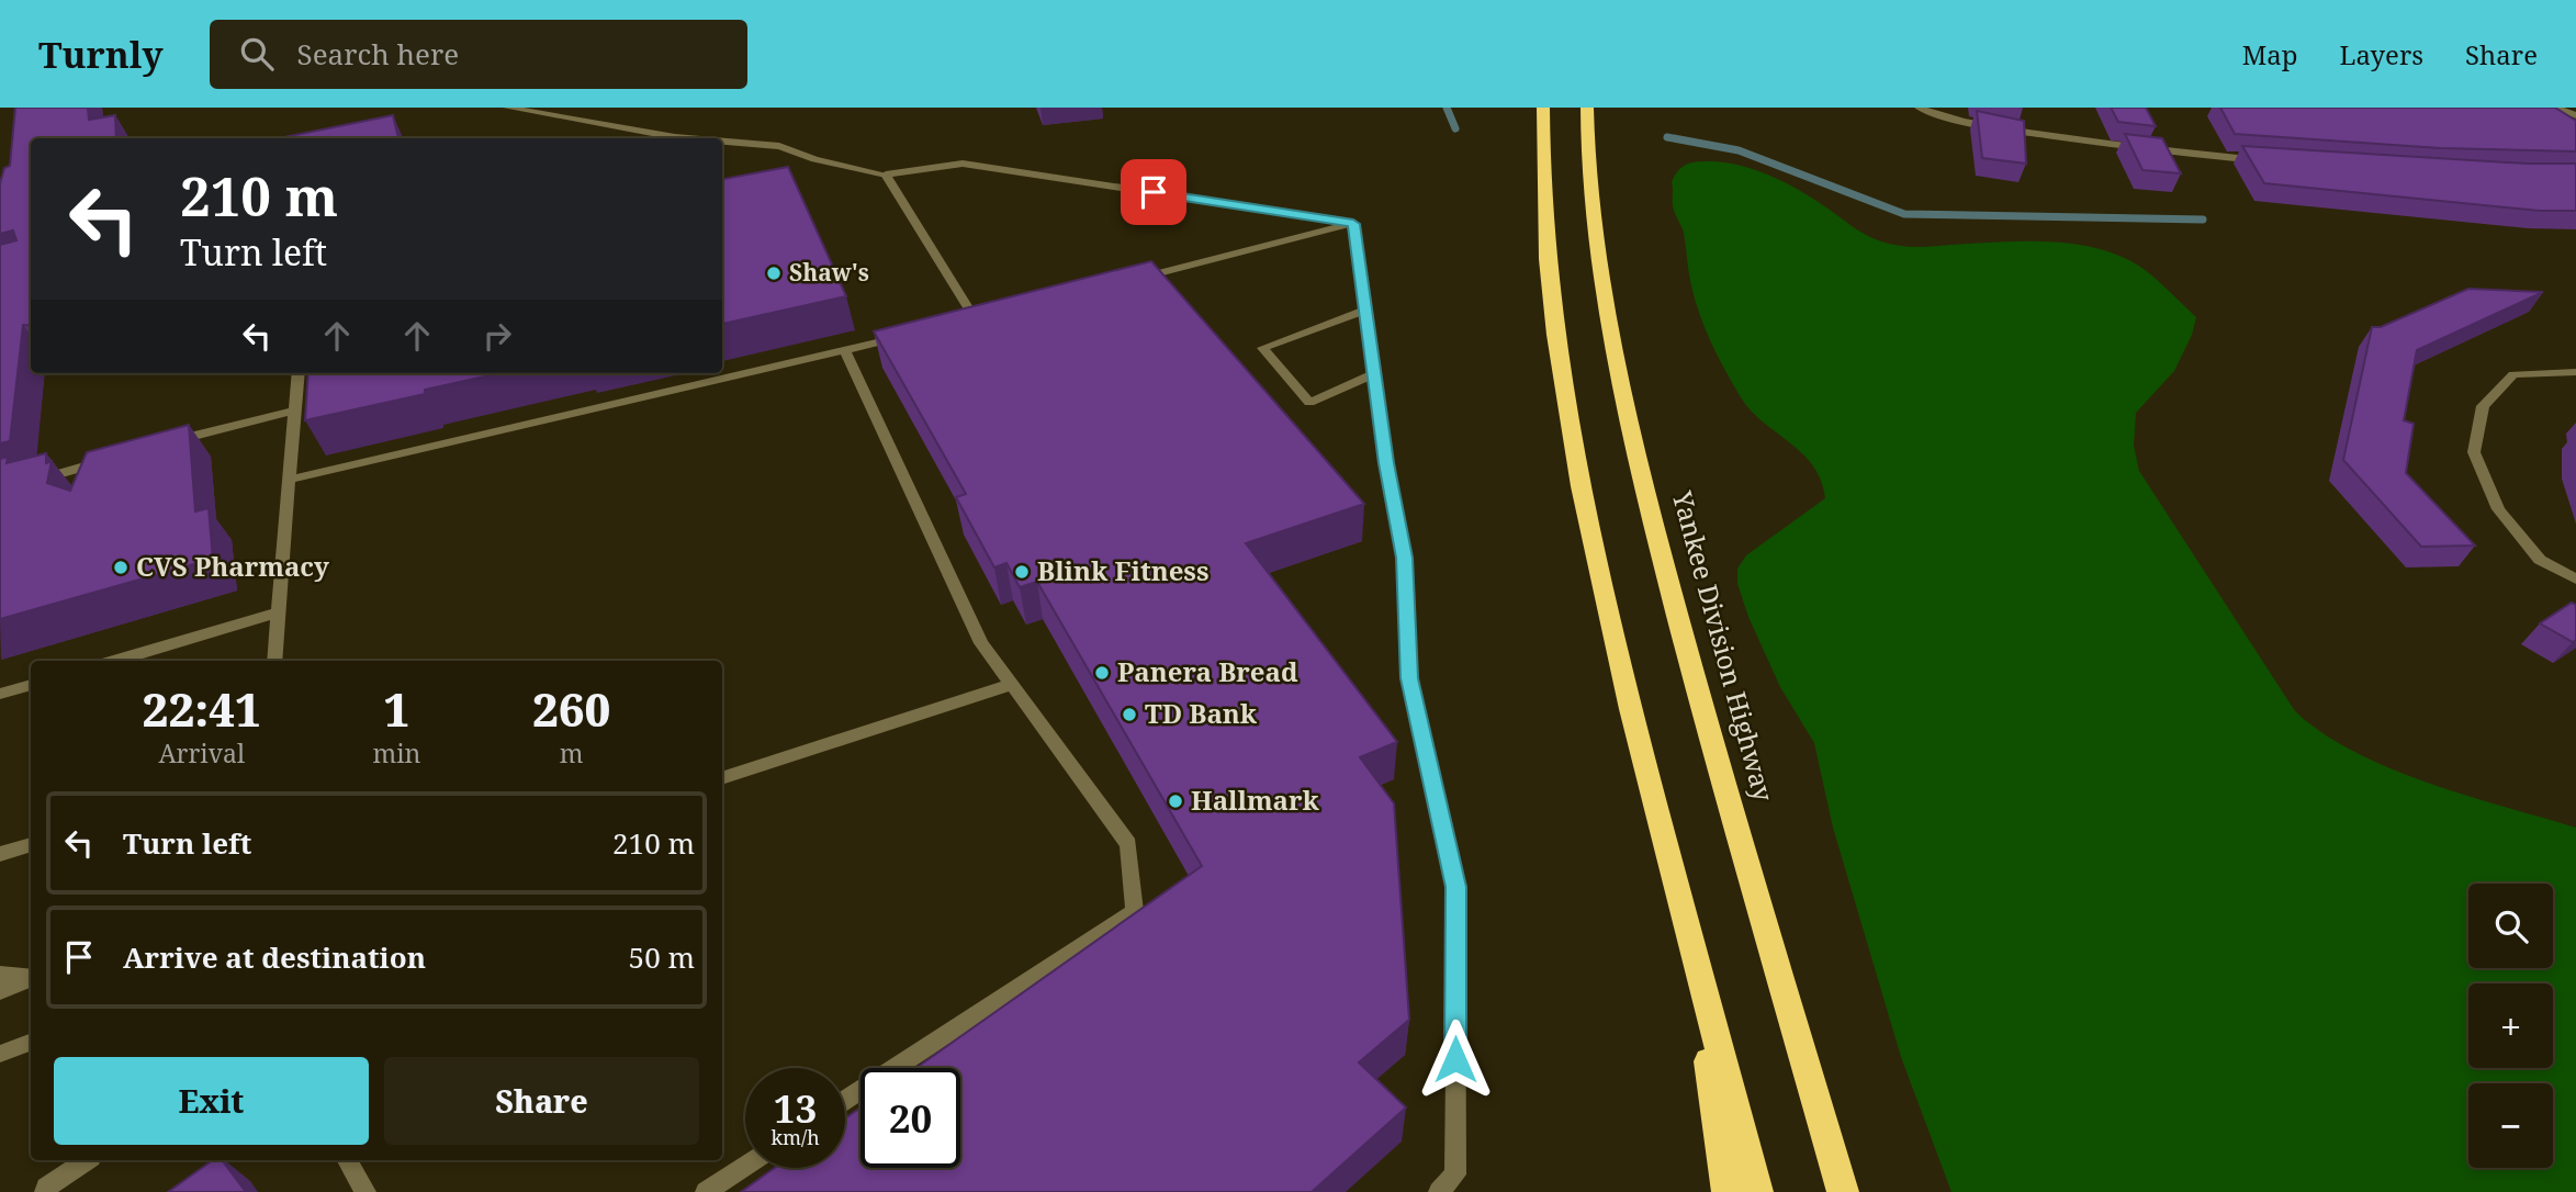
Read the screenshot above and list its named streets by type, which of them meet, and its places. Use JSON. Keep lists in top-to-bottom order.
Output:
{
  "streets": {
    "highway": ["Yankee Division Highway"]
  },
  "places": [
    "Shaw's",
    "CVS Pharmacy",
    "Blink Fitness",
    "Panera Bread",
    "TD Bank",
    "Hallmark"
  ],
  "page": {
    "header": "Turnly",
    "search": "Search here",
    "nav": ["Map", "Layers", "Share"],
    "turn": ["210 m", "Turn left"],
    "eta": [
      "22:41",
      "Arrival",
      "1",
      "min",
      "260",
      "m"
    ],
    "list": [
      {
        "name": "Turn left",
        "value": "210 m"
      },
      {
        "name": "Arrive at destination",
        "value": "50 m"
      }
    ],
    "map_buttons": ["+", "−"],
    "buttons": ["Exit", "Share"],
    "speed": "13 km/h",
    "limit": "20"
  }
}
